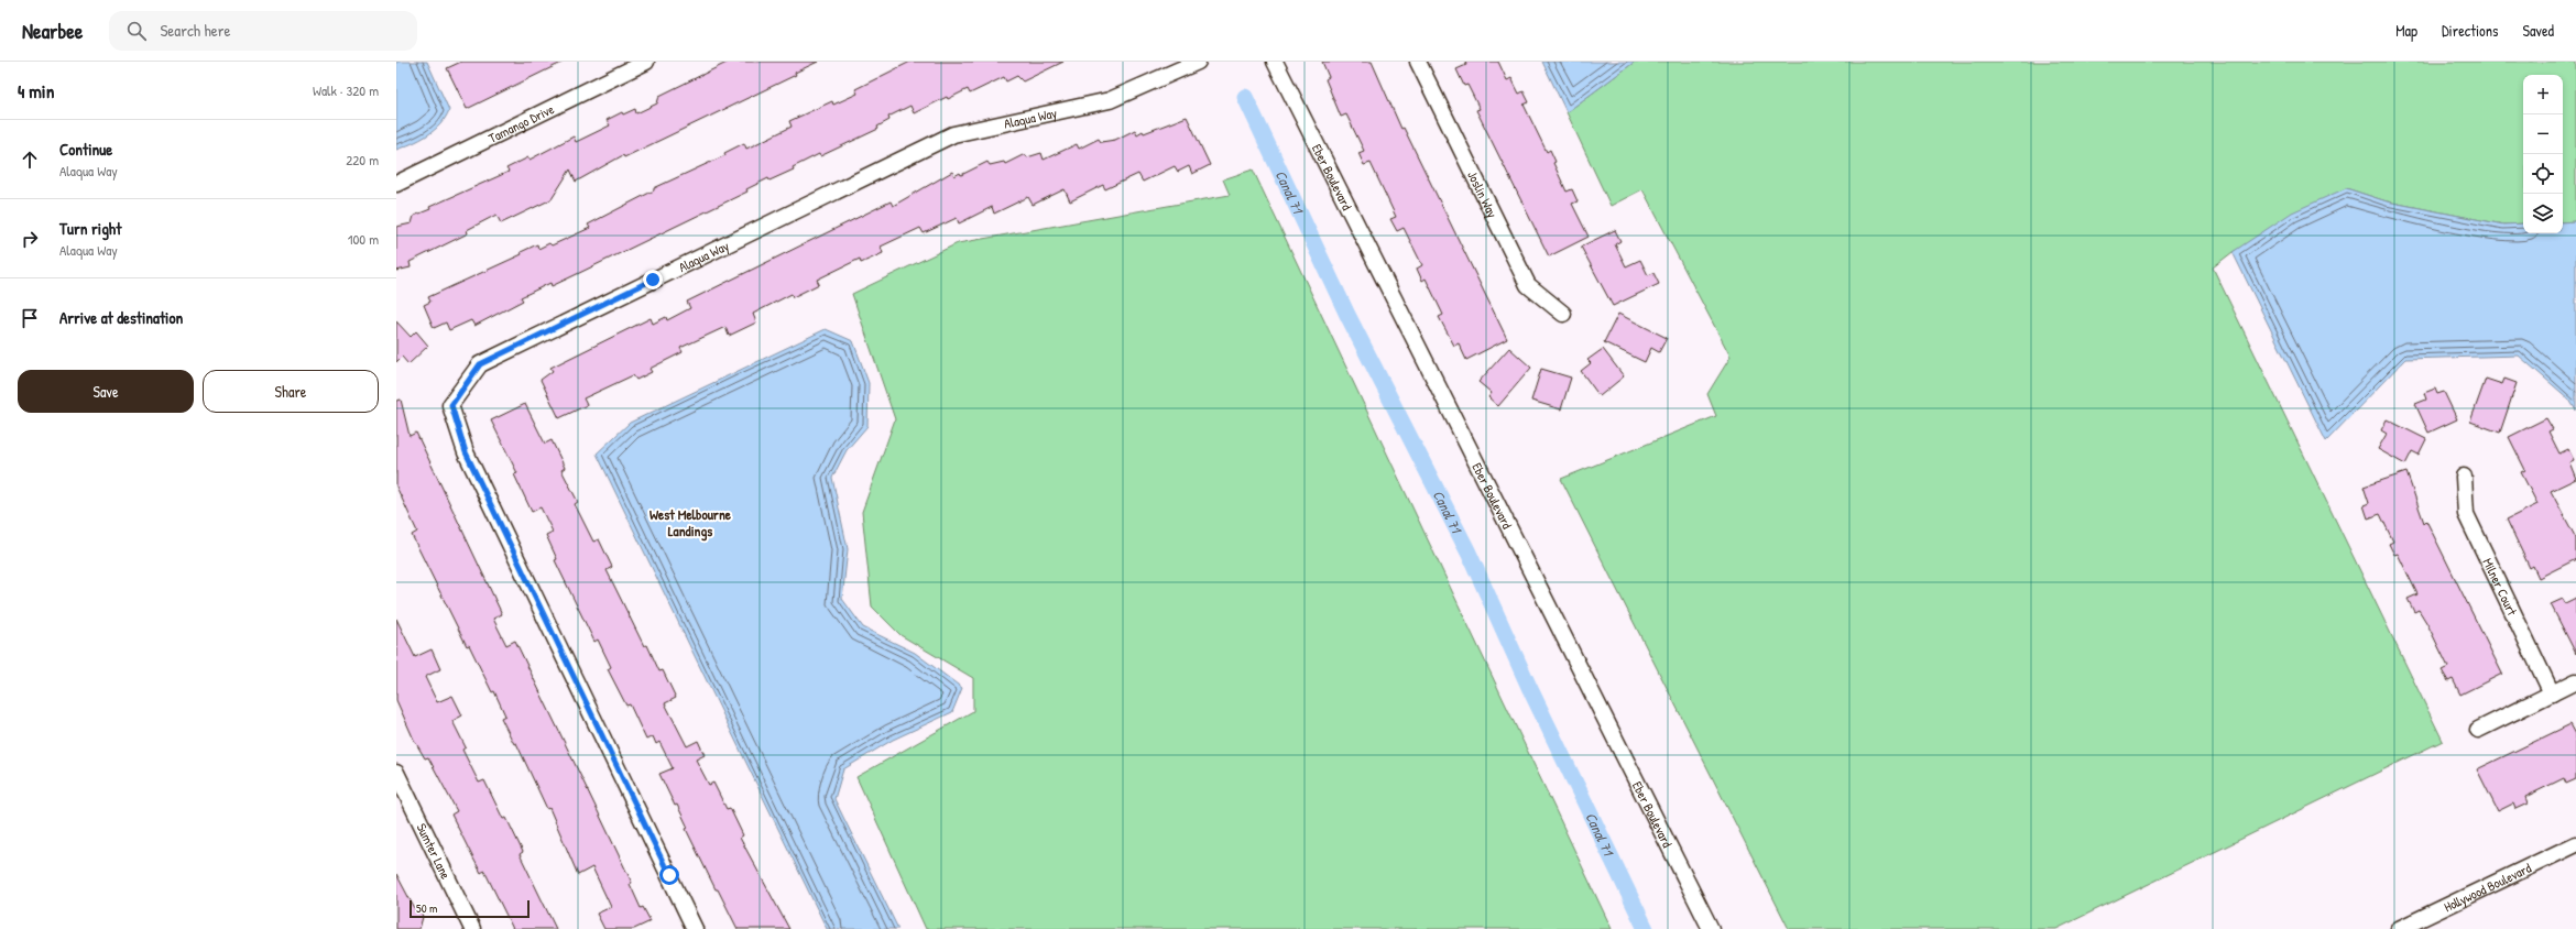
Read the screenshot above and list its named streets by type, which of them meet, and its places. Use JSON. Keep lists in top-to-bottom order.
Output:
{
  "streets": {
    "street": [
      "Alaqua Way",
      "Tamango Drive",
      "Eber Boulevard",
      "Joslin Way",
      "Milner Court",
      "Sumter Lane",
      "Hollywood Boulevard"
    ]
  },
  "districts": ["West Melbourne Landings"],
  "water": ["Canal 71"],
  "scale_bar": "50 m",
  "page": {
    "header": "Nearbee",
    "search": "Search here",
    "nav": ["Map", "Directions", "Saved"],
    "heading": ["4 min", "Walk · 320 m"],
    "map_buttons": ["+", "−"],
    "list": [
      ["Continue", "Alaqua Way", "220 m"],
      ["Turn right", "Alaqua Way", "100 m"],
      "Arrive at destination"
    ],
    "buttons": ["Save", "Share"],
    "scale": "50 m"
  }
}
